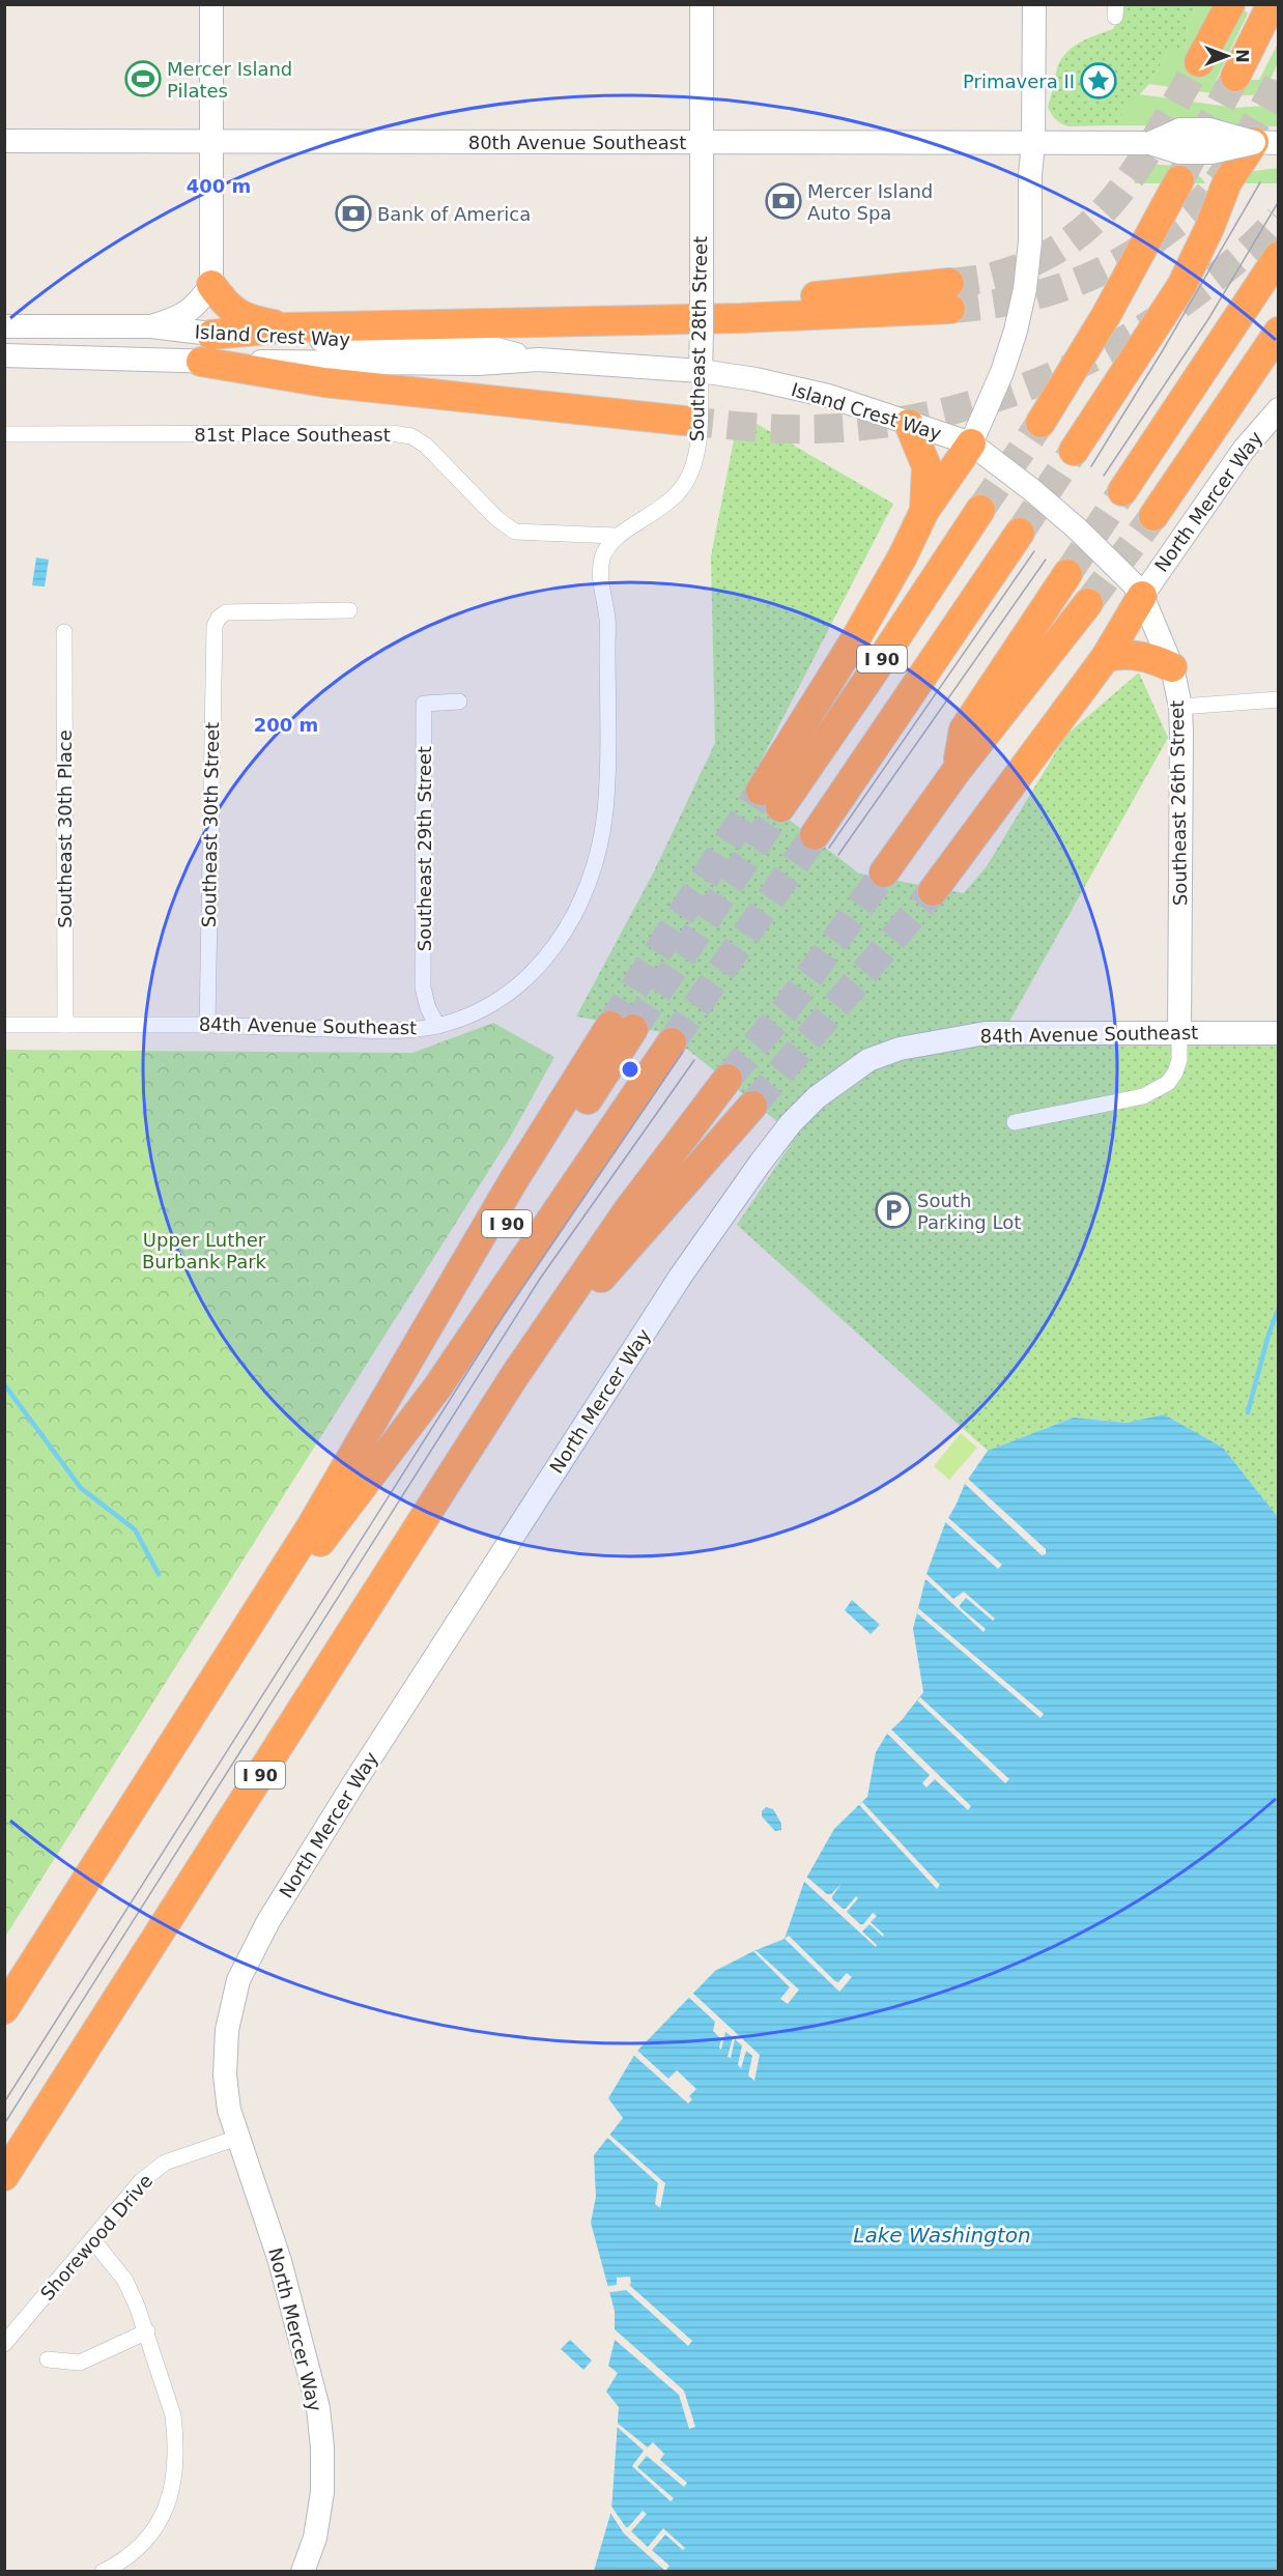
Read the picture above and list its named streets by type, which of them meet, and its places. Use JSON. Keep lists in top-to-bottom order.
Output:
{
  "streets": {
    "highway": ["I 90"],
    "street": [
      "80th Avenue Southeast",
      "Island Crest Way",
      "Southeast 28th Street",
      "81st Place Southeast",
      "North Mercer Way",
      "Southeast 26th Street",
      "Southeast 30th Street",
      "Southeast 30th Place",
      "Southeast 29th Street",
      "84th Avenue Southeast",
      "Shorewood Drive"
    ]
  },
  "crossings": [
    ["80th Avenue Southeast", "Southeast 28th Street"],
    ["Island Crest Way", "Southeast 28th Street"],
    ["Island Crest Way", "Southeast 26th Street"],
    ["Southeast 28th Street", "81st Place Southeast"],
    ["Southeast 28th Street", "84th Avenue Southeast"],
    ["81st Place Southeast", "84th Avenue Southeast"],
    ["North Mercer Way", "Southeast 26th Street"],
    ["North Mercer Way", "84th Avenue Southeast"],
    ["North Mercer Way", "Shorewood Drive"],
    ["Southeast 26th Street", "84th Avenue Southeast"],
    ["Southeast 30th Street", "84th Avenue Southeast"],
    ["Southeast 30th Place", "84th Avenue Southeast"],
    ["Southeast 29th Street", "84th Avenue Southeast"]
  ],
  "water": ["Lake Washington"],
  "parks": ["Upper Luther Burbank Park"],
  "places": {
    "sports": ["Mercer Island Pilates"],
    "place": ["Primavera II"],
    "bank": ["Mercer Island Auto Spa", "Bank of America"],
    "parking": ["South Parking Lot"]
  },
  "north": "right",
  "rings": ["400 m", "200 m"]
}
